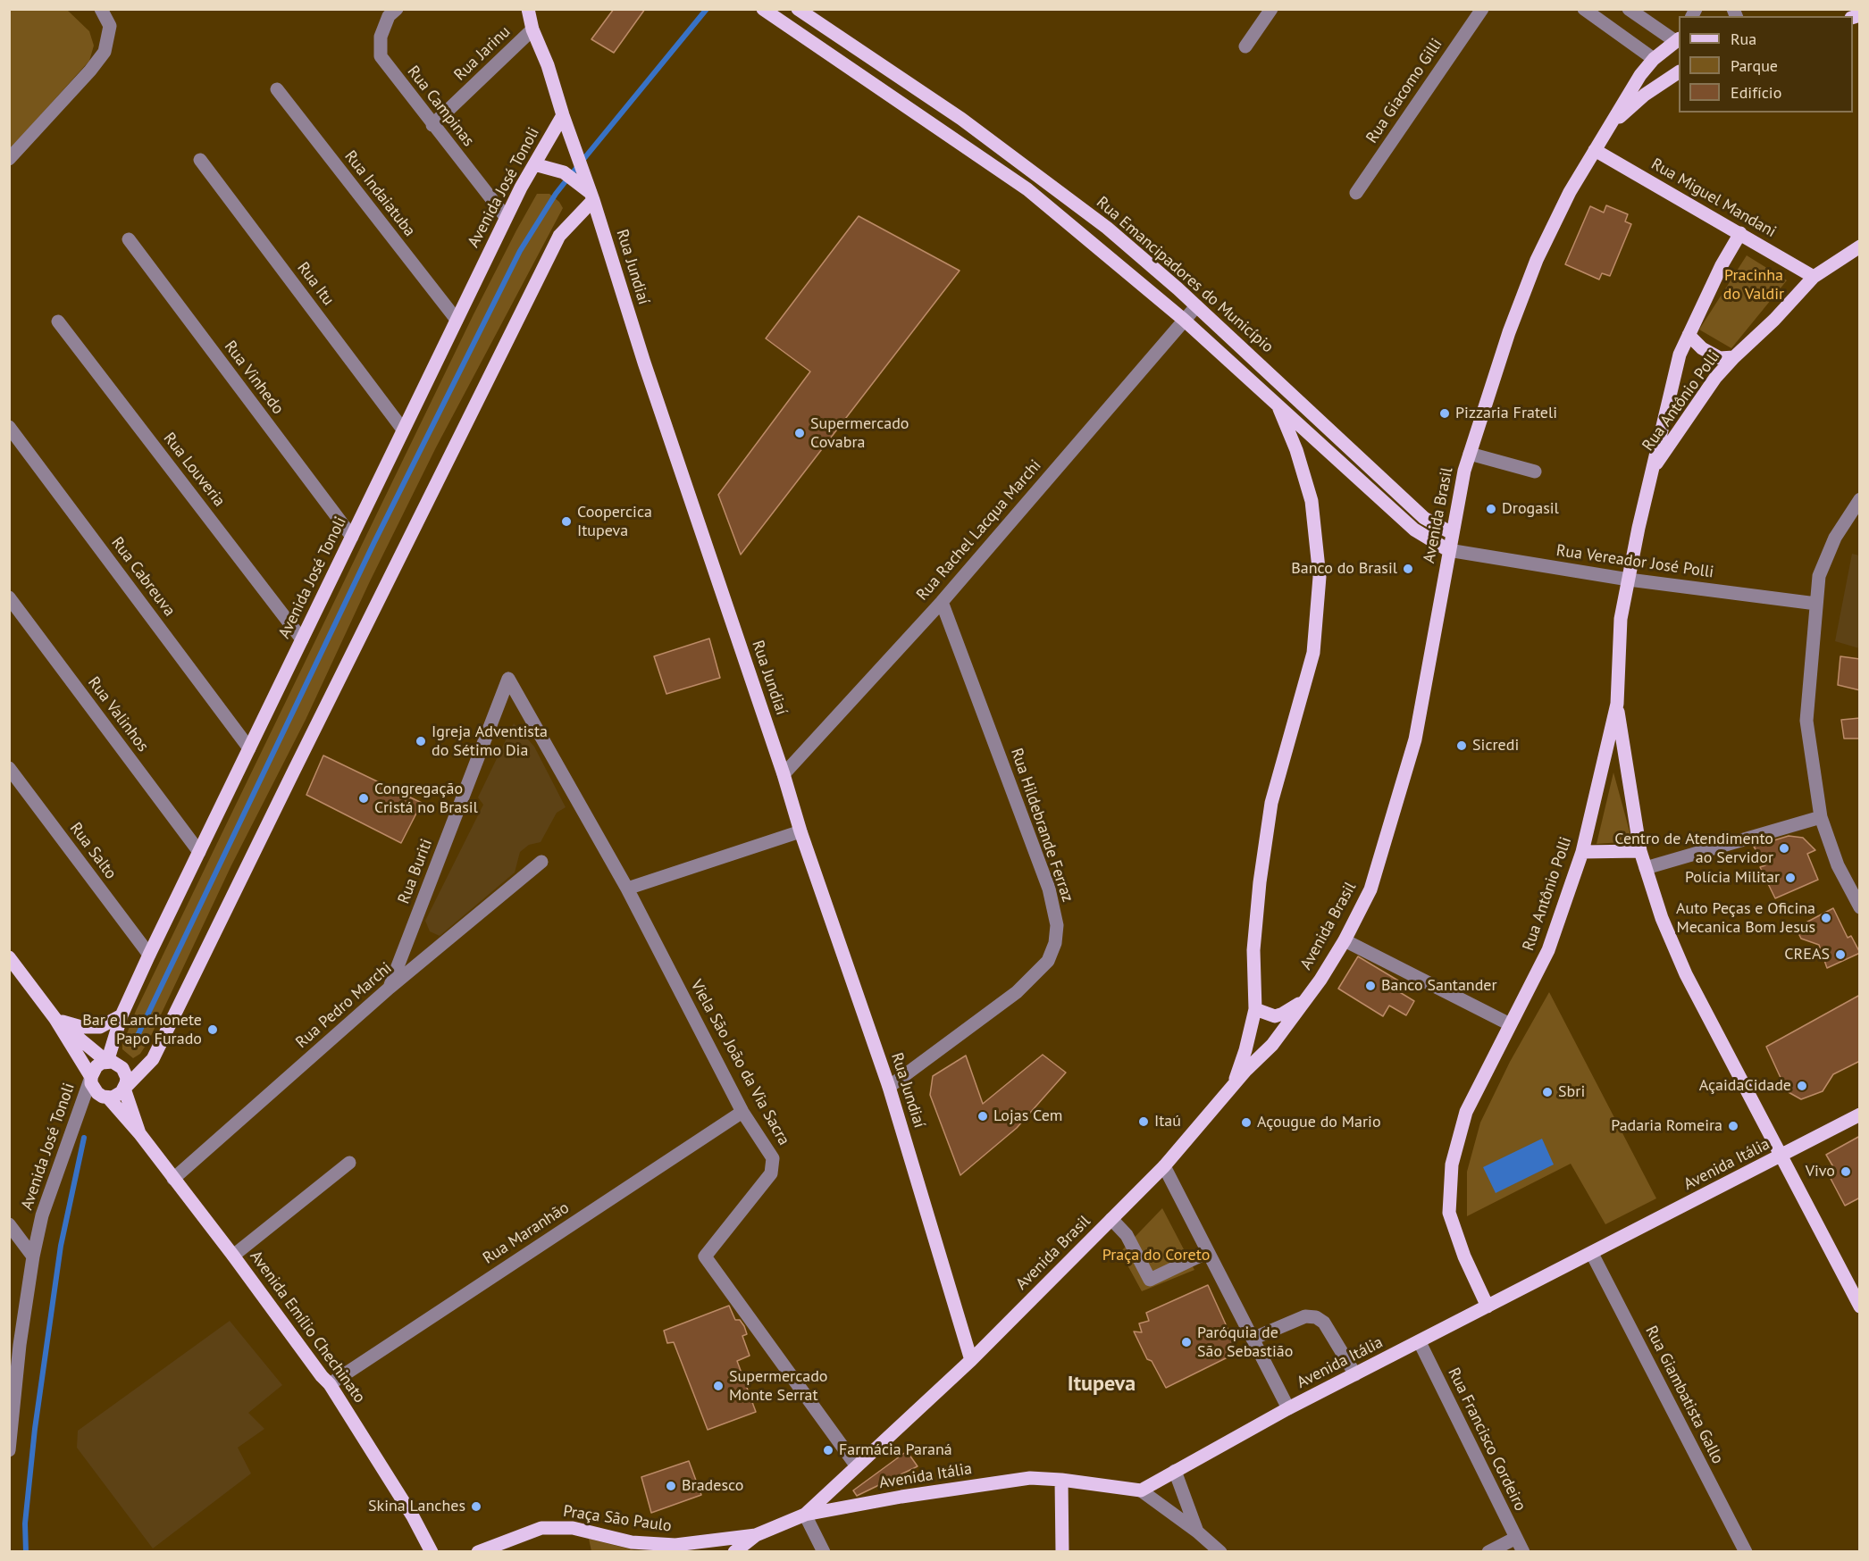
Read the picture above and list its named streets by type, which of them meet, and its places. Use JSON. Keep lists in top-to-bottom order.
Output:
{
  "streets": {
    "main road": [
      "Avenida José Tonoli",
      "Rua Miguel Mandani",
      "Rua Jundiaí",
      "Rua Emancipadores do Município",
      "Rua Antônio Polli",
      "Avenida Brasil",
      "Avenida Itália",
      "Avenida Emílio Chechinato",
      "Praça São Paulo"
    ],
    "street": [
      "Rua Jarinu",
      "Rua Giacomo Gilli",
      "Rua Campinas",
      "Rua Indaiatuba",
      "Rua Itu",
      "Rua Vinhedo",
      "Rua Louveria",
      "Rua Rachel Lacqua Marchi",
      "Rua Vereador José Polli",
      "Rua Cabreuva",
      "Rua Valinhos",
      "Rua Hildebrande Ferraz",
      "Rua Salto",
      "Rua Buriti",
      "Rua Pedro Marchi",
      "Viela São João da Via Sacra",
      "Rua Maranhão",
      "Rua Giambatista Gallo",
      "Rua Francisco Cordeiro"
    ]
  },
  "crossings": [
    ["Rua Jarinu", "Rua Campinas"],
    ["Rua Jarinu", "Rua Jundiaí"],
    ["Rua Campinas", "Avenida José Tonoli"],
    ["Avenida José Tonoli", "Rua Indaiatuba"],
    ["Avenida José Tonoli", "Rua Jundiaí"],
    ["Avenida José Tonoli", "Rua Itu"],
    ["Avenida José Tonoli", "Rua Vinhedo"],
    ["Avenida José Tonoli", "Rua Louveria"],
    ["Avenida José Tonoli", "Rua Cabreuva"],
    ["Avenida José Tonoli", "Rua Valinhos"],
    ["Avenida José Tonoli", "Rua Salto"],
    ["Avenida José Tonoli", "Avenida Emílio Chechinato"],
    ["Rua Miguel Mandani", "Rua Antônio Polli"],
    ["Rua Miguel Mandani", "Avenida Brasil"],
    ["Rua Jundiaí", "Avenida Brasil"],
    ["Rua Jundiaí", "Rua Rachel Lacqua Marchi"],
    ["Rua Jundiaí", "Rua Hildebrande Ferraz"],
    ["Rua Emancipadores do Município", "Avenida Brasil"],
    ["Rua Emancipadores do Município", "Rua Rachel Lacqua Marchi"],
    ["Rua Antônio Polli", "Rua Vereador José Polli"],
    ["Rua Antônio Polli", "Avenida Itália"],
    ["Avenida Brasil", "Rua Vereador José Polli"],
    ["Avenida Brasil", "Viela São João da Via Sacra"],
    ["Avenida Brasil", "Avenida Itália"],
    ["Avenida Brasil", "Praça São Paulo"],
    ["Rua Rachel Lacqua Marchi", "Rua Hildebrande Ferraz"],
    ["Rua Buriti", "Rua Pedro Marchi"],
    ["Rua Buriti", "Viela São João da Via Sacra"],
    ["Rua Pedro Marchi", "Avenida Emílio Chechinato"],
    ["Viela São João da Via Sacra", "Rua Maranhão"],
    ["Avenida Itália", "Rua Giambatista Gallo"],
    ["Avenida Itália", "Rua Francisco Cordeiro"],
    ["Avenida Itália", "Praça São Paulo"],
    ["Rua Maranhão", "Avenida Emílio Chechinato"]
  ],
  "districts": ["Itupeva"],
  "parks": ["Pracinha do Valdir", "Praça do Coreto"],
  "places": [
    "Pizzaria Frateli",
    "Supermercado Covabra",
    "Drogasil",
    "Coopercica Itupeva",
    "Banco do Brasil",
    "Igreja Adventista do Sétimo Dia",
    "Sicredi",
    "Congregação Cristá no Brasil",
    "Centro de Atendimento ao Servidor",
    "Polícia Militar",
    "Auto Peças e Oficina Mecanica Bom Jesus",
    "CREAS",
    "Banco Santander",
    "Bar e Lanchonete Papo Furado",
    "AçaidaCidade",
    "Sbri",
    "Lojas Cem",
    "Itaú",
    "Açougue do Mario",
    "Padaria Romeira",
    "Vivo",
    "Paróquia de São Sebastião",
    "Supermercado Monte Serrat",
    "Farmácia Paraná",
    "Bradesco",
    "Skina Lanches"
  ],
  "legend": ["Rua", "Parque", "Edifício"]
}
